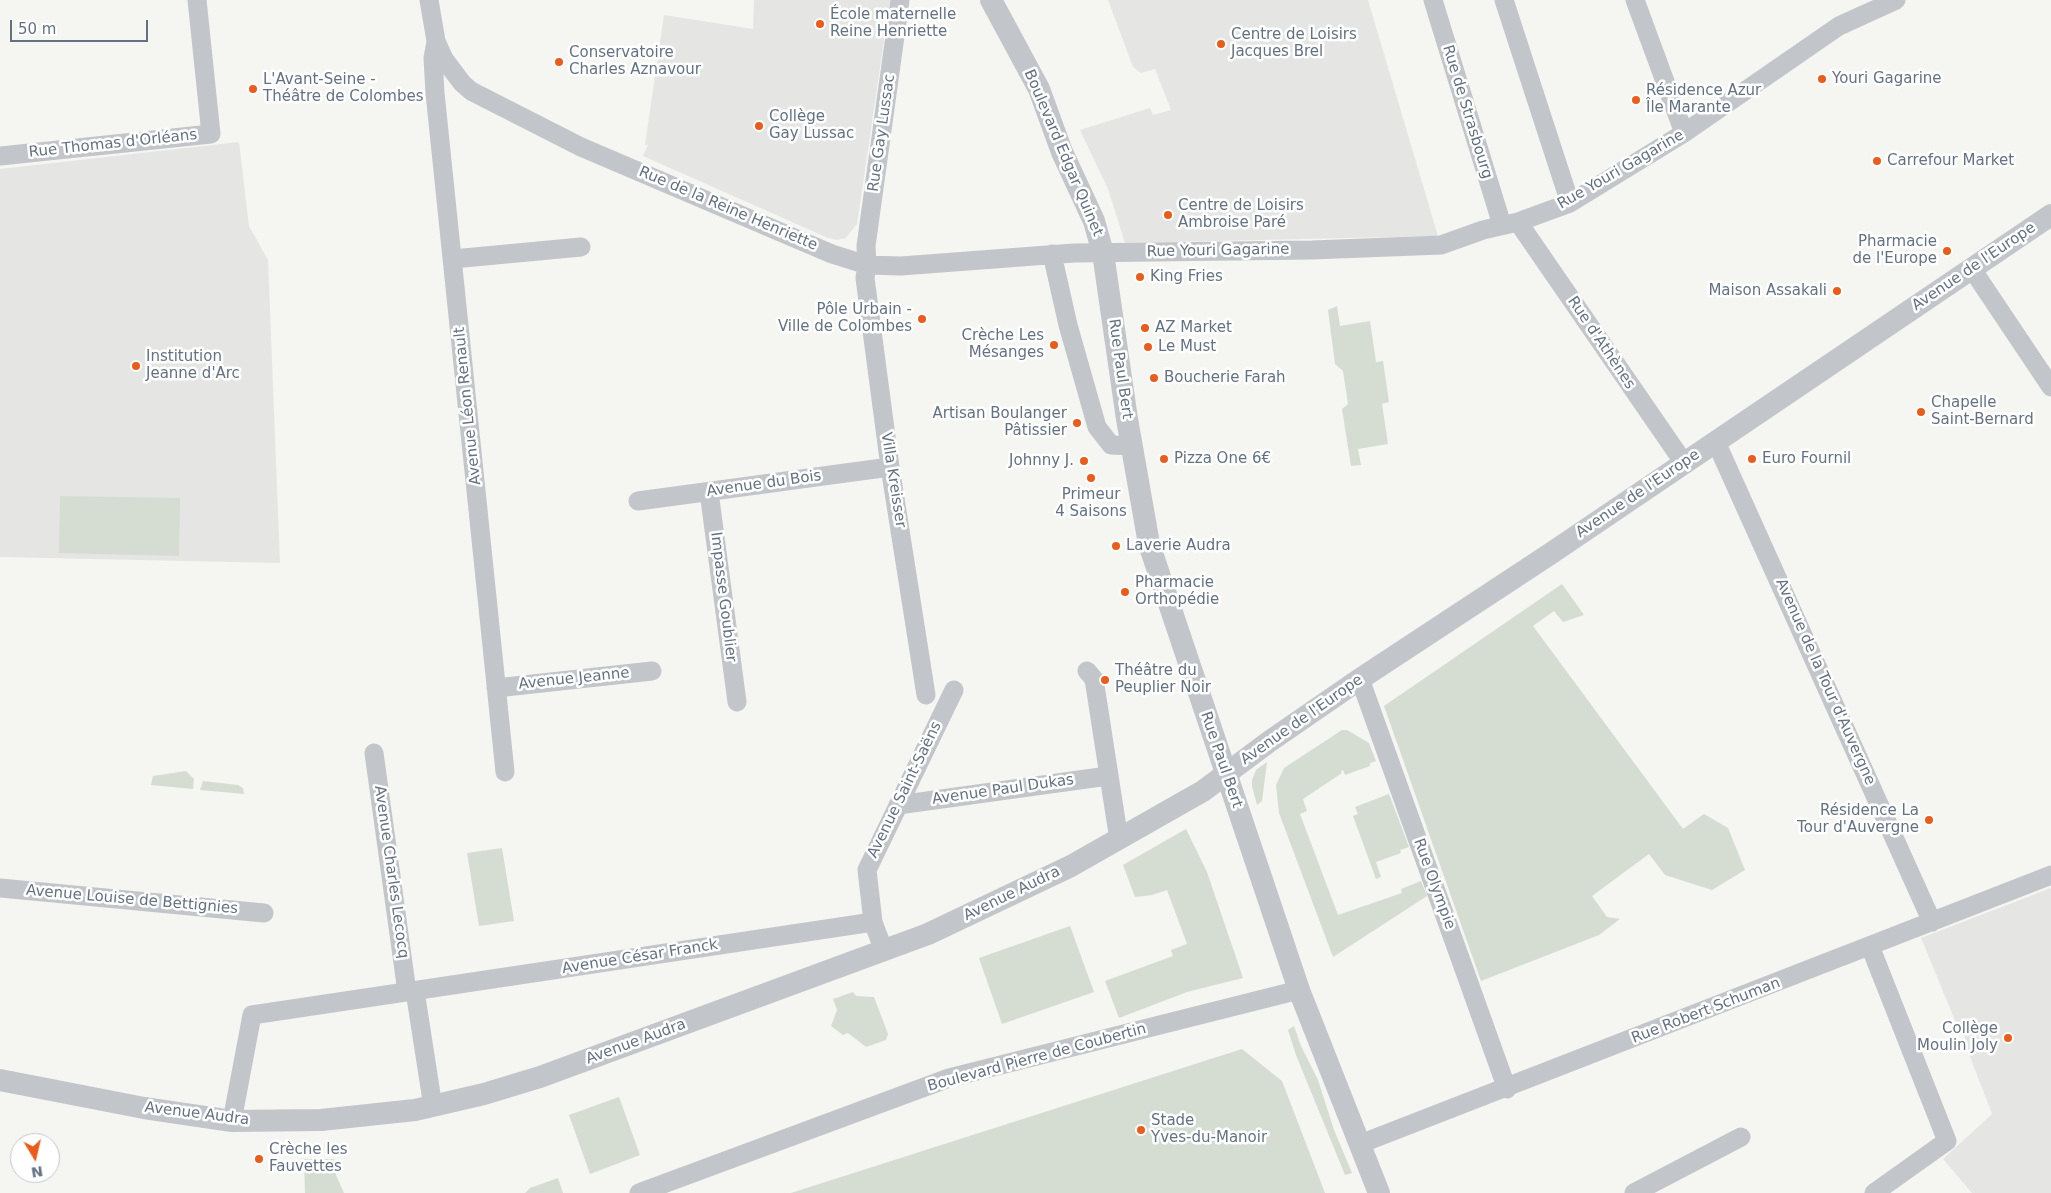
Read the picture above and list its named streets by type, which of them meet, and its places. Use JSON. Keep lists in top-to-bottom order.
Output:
{
  "streets": {
    "street": [
      "Rue de Strasbourg",
      "Rue Gay Lussac",
      "Rue Thomas d'Orléans",
      "Boulevard Edgar Quinet",
      "Rue Youri Gagarine",
      "Rue de la Reine Henriette",
      "Avenue de l'Europe",
      "Rue d'Athènes",
      "Rue Paul Bert",
      "Avenue Léon Renault",
      "Villa Kreisser",
      "Avenue du Bois",
      "Impasse Goublier",
      "Avenue Jeanne",
      "Avenue de la Tour d'Auvergne",
      "Avenue Saint-Saëns",
      "Avenue Paul Dukas",
      "Avenue Charles Lecocq",
      "Rue Olympie",
      "Avenue Audra",
      "Avenue Louise de Bettignies",
      "Avenue César Franck",
      "Rue Robert Schuman",
      "Boulevard Pierre de Coubertin"
    ]
  },
  "crossings": [
    ["Rue de Strasbourg", "Rue Youri Gagarine"],
    ["Rue de Strasbourg", "Rue d'Athènes"],
    ["Rue Gay Lussac", "Rue de la Reine Henriette"],
    ["Rue Gay Lussac", "Villa Kreisser"],
    ["Boulevard Edgar Quinet", "Rue Youri Gagarine"],
    ["Boulevard Edgar Quinet", "Rue de la Reine Henriette"],
    ["Boulevard Edgar Quinet", "Rue Paul Bert"],
    ["Rue Youri Gagarine", "Rue de la Reine Henriette"],
    ["Rue Youri Gagarine", "Rue d'Athènes"],
    ["Rue Youri Gagarine", "Rue Paul Bert"],
    ["Rue de la Reine Henriette", "Rue Paul Bert"],
    ["Rue de la Reine Henriette", "Avenue Léon Renault"],
    ["Rue de la Reine Henriette", "Villa Kreisser"],
    ["Avenue de l'Europe", "Rue d'Athènes"],
    ["Avenue de l'Europe", "Rue Paul Bert"],
    ["Avenue de l'Europe", "Avenue de la Tour d'Auvergne"],
    ["Avenue de l'Europe", "Rue Olympie"],
    ["Avenue de l'Europe", "Avenue Audra"],
    ["Rue Paul Bert", "Avenue Audra"],
    ["Rue Paul Bert", "Rue Robert Schuman"],
    ["Rue Paul Bert", "Boulevard Pierre de Coubertin"],
    ["Avenue Léon Renault", "Avenue Jeanne"],
    ["Villa Kreisser", "Avenue du Bois"],
    ["Avenue du Bois", "Impasse Goublier"],
    ["Avenue de la Tour d'Auvergne", "Rue Robert Schuman"],
    ["Avenue Saint-Saëns", "Avenue Paul Dukas"],
    ["Avenue Saint-Saëns", "Avenue Audra"],
    ["Avenue Saint-Saëns", "Avenue César Franck"],
    ["Avenue Charles Lecocq", "Avenue Audra"],
    ["Avenue Charles Lecocq", "Avenue César Franck"],
    ["Rue Olympie", "Rue Robert Schuman"],
    ["Avenue Audra", "Avenue César Franck"]
  ],
  "places": [
    "École maternelle Reine Henriette",
    "Centre de Loisirs Jacques Brel",
    "Conservatoire Charles Aznavour",
    "Youri Gagarine",
    "L'Avant-Seine - Théâtre de Colombes",
    "Résidence Azur Île Marante",
    "Collège Gay Lussac",
    "Carrefour Market",
    "Centre de Loisirs Ambroise Paré",
    "Pharmacie de l'Europe",
    "King Fries",
    "Maison Assakali",
    "Pôle Urbain - Ville de Colombes",
    "AZ Market",
    "Crèche Les Mésanges",
    "Le Must",
    "Institution Jeanne d'Arc",
    "Boucherie Farah",
    "Chapelle Saint-Bernard",
    "Artisan Boulanger Pâtissier",
    "Pizza One 6€",
    "Euro Fournil",
    "Johnny J.",
    "Primeur 4 Saisons",
    "Laverie Audra",
    "Pharmacie Orthopédie",
    "Théâtre du Peuplier Noir",
    "Résidence La Tour d'Auvergne",
    "Collège Moulin Joly",
    "Stade Yves-du-Manoir",
    "Crèche les Fauvettes"
  ],
  "scale_bar": "50 m",
  "north": "bottom"
}
